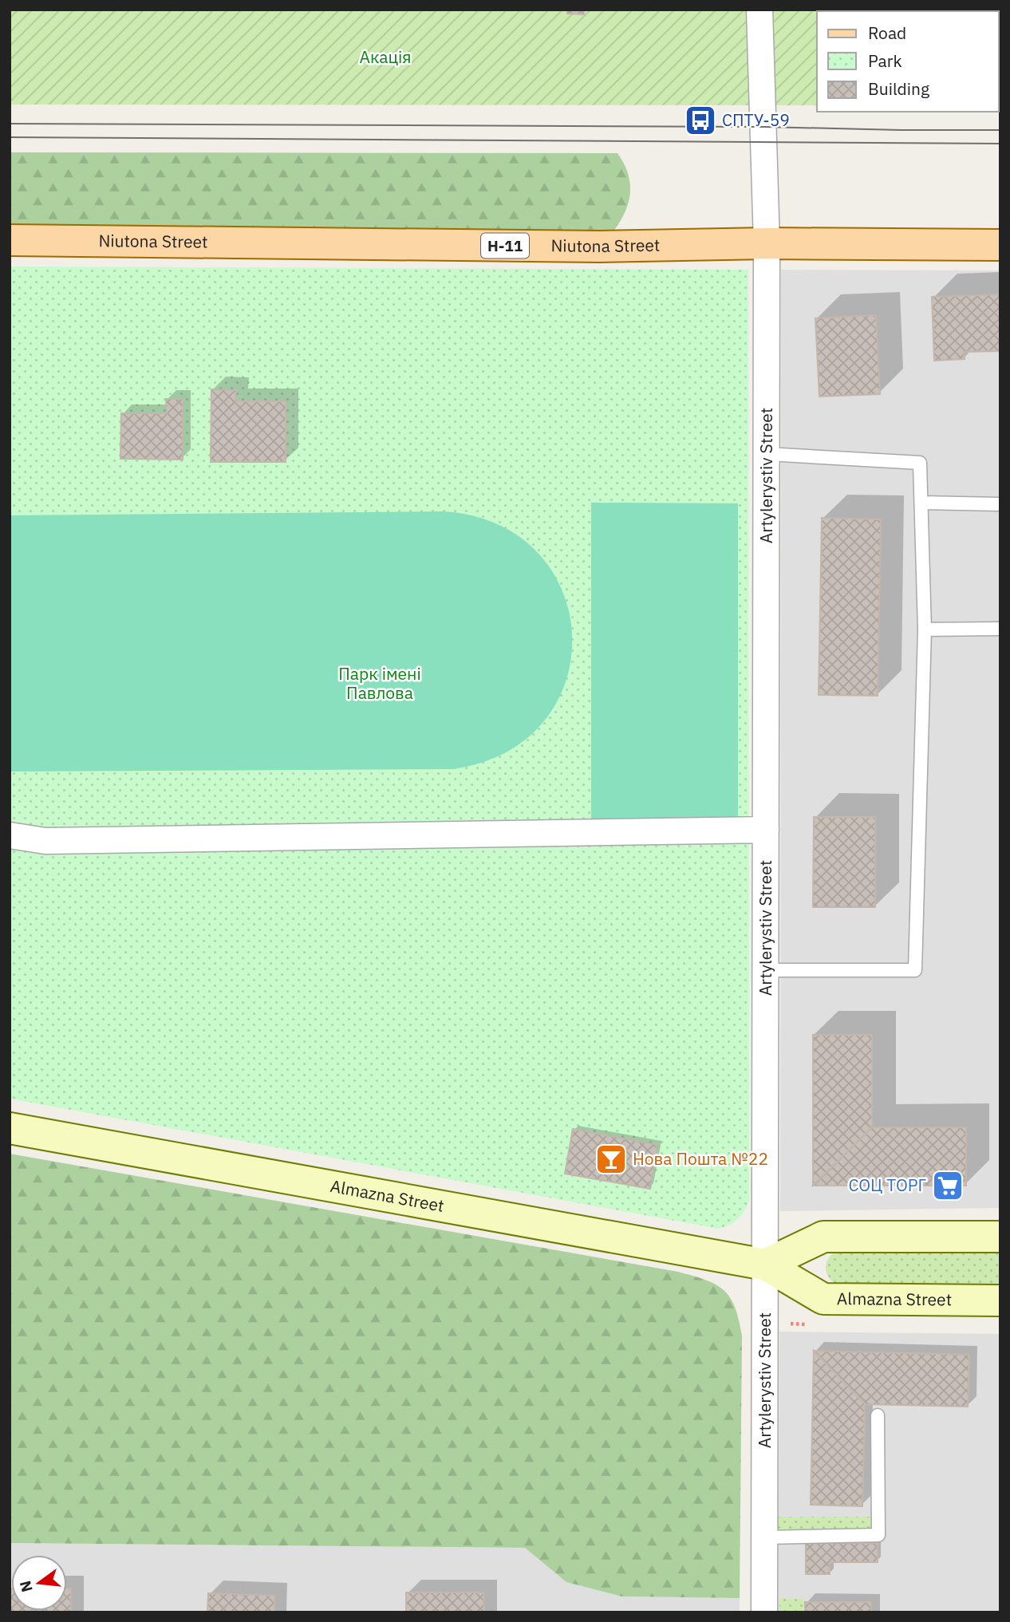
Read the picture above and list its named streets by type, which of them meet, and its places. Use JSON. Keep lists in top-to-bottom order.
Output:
{
  "streets": {
    "main road": ["Niutona Street", "Н-11"],
    "street": ["Artylerystiv Street", "Almazna Street"]
  },
  "crossings": [
    ["Niutona Street", "Artylerystiv Street"],
    ["Artylerystiv Street", "Almazna Street"]
  ],
  "parks": ["Акація", "Парк імені Павлова"],
  "places": {
    "bus stop": ["СПТУ-59"],
    "bar": ["Нова Пошта №22"],
    "supermarket": ["СОЦ ТОРГ"]
  },
  "legend": ["Road", "Park", "Building"],
  "north": "left"
}
